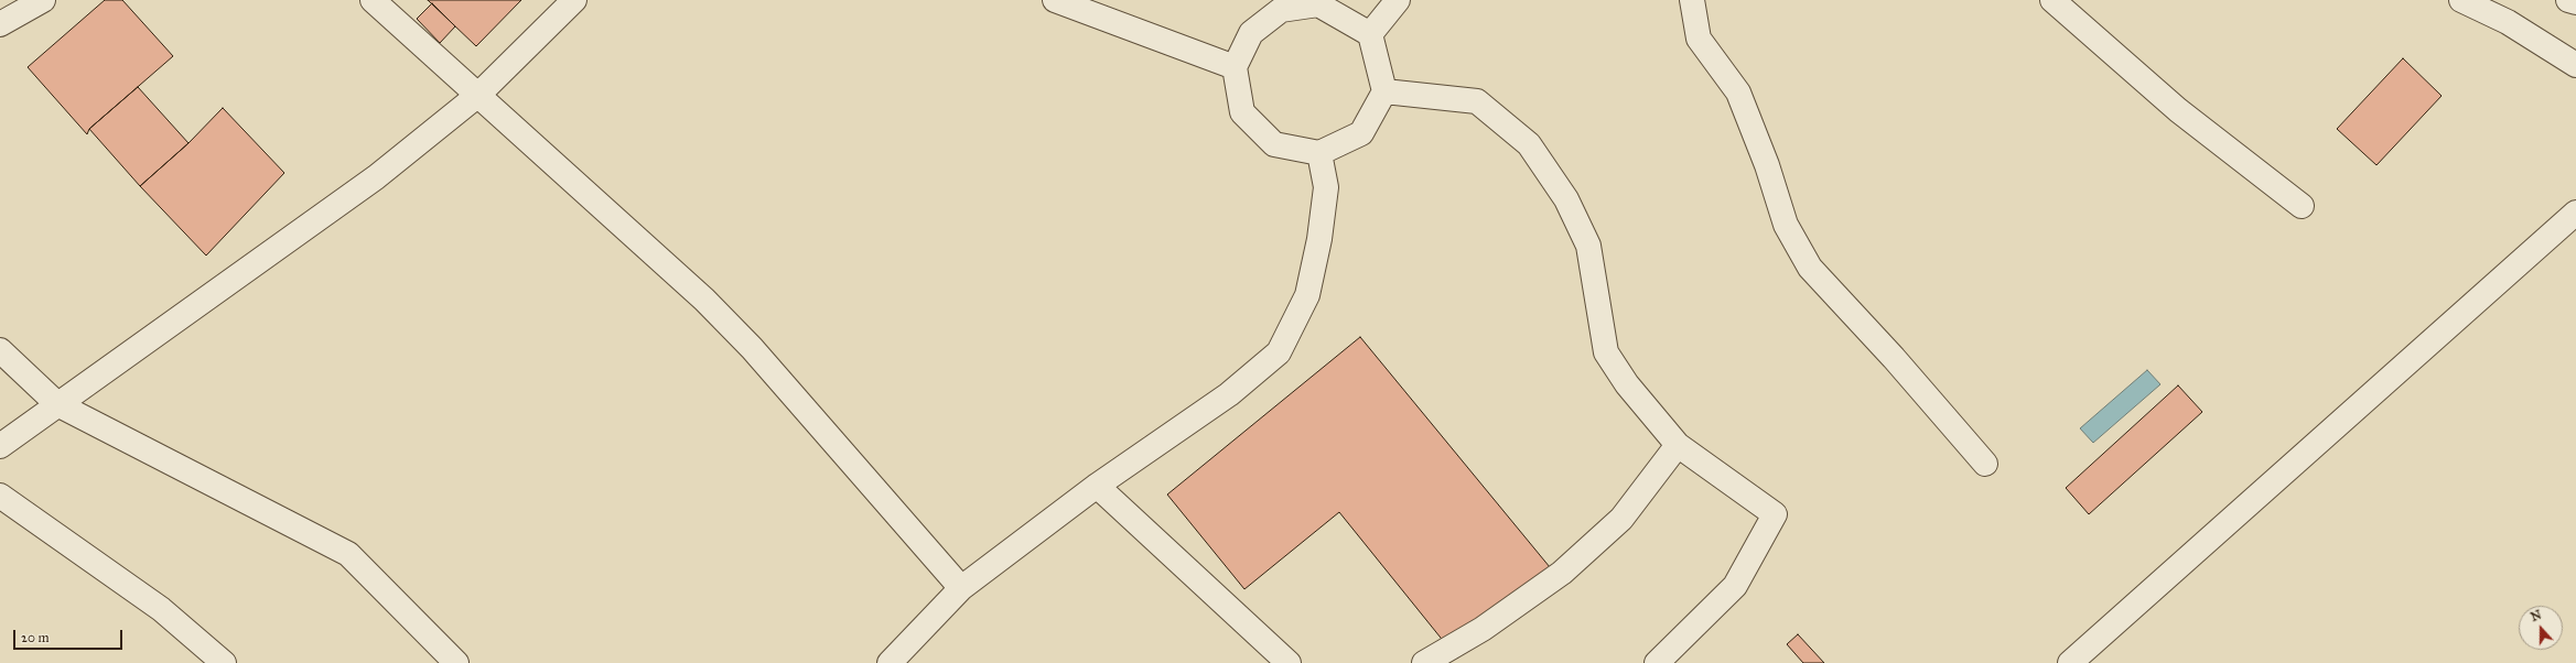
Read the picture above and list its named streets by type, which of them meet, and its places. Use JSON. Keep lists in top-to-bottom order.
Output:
{
  "scale_bar": "20 m",
  "north": "top"
}
